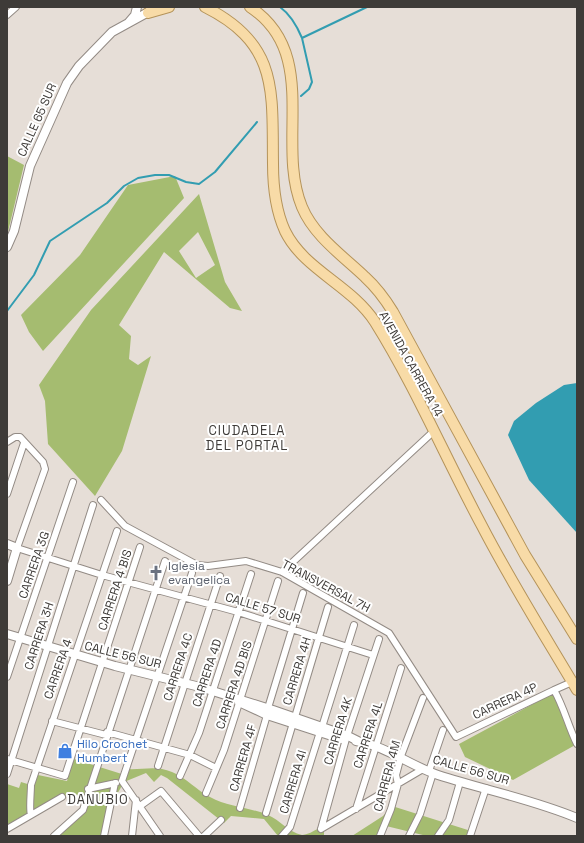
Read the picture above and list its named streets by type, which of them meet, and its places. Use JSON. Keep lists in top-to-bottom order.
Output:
{
  "streets": {
    "main road": ["AVENIDA CARRERA 14"],
    "street": [
      "CALLE 65 SUR",
      "CARRERA 3G",
      "TRANSVERSAL 7H",
      "CARRERA 4 BIS",
      "CALLE 57 SUR",
      "CARRERA 3H",
      "CALLE 56 SUR",
      "CARRERA 4C",
      "CARRERA 4",
      "CARRERA 4H",
      "CARRERA 4D",
      "CARRERA 4D BIS",
      "CARRERA 4P",
      "CARRERA 4K",
      "CARRERA 4L",
      "CARRERA 4F",
      "CARRERA 4M",
      "CARRERA 4I"
    ]
  },
  "crossings": [
    ["CARRERA 3G", "CALLE 57 SUR"],
    ["CARRERA 3G", "CALLE 56 SUR"],
    ["TRANSVERSAL 7H", "CARRERA 4P"],
    ["CARRERA 4 BIS", "CALLE 57 SUR"],
    ["CARRERA 4 BIS", "CALLE 56 SUR"],
    ["CARRERA 4 BIS", "CARRERA 4"],
    ["CALLE 57 SUR", "CARRERA 3H"],
    ["CALLE 57 SUR", "CARRERA 4C"],
    ["CALLE 57 SUR", "CARRERA 4"],
    ["CALLE 57 SUR", "CARRERA 4H"],
    ["CALLE 57 SUR", "CARRERA 4D"],
    ["CALLE 57 SUR", "CARRERA 4D BIS"],
    ["CALLE 57 SUR", "CARRERA 4K"],
    ["CALLE 57 SUR", "CARRERA 4F"],
    ["CALLE 57 SUR", "CARRERA 4I"],
    ["CARRERA 3H", "CALLE 56 SUR"],
    ["CALLE 56 SUR", "CARRERA 4C"],
    ["CALLE 56 SUR", "CARRERA 4"],
    ["CALLE 56 SUR", "CARRERA 4H"],
    ["CALLE 56 SUR", "CARRERA 4D"],
    ["CALLE 56 SUR", "CARRERA 4D BIS"],
    ["CALLE 56 SUR", "CARRERA 4K"],
    ["CALLE 56 SUR", "CARRERA 4L"],
    ["CALLE 56 SUR", "CARRERA 4F"],
    ["CALLE 56 SUR", "CARRERA 4M"],
    ["CALLE 56 SUR", "CARRERA 4I"],
    ["CARRERA 4K", "CARRERA 4L"]
  ],
  "districts": ["CIUDADELA DEL PORTAL", "DANUBIO"],
  "places": {
    "church": ["Iglesia evangelica"],
    "shop": ["Hilo Crochet Humbert"]
  }
}
